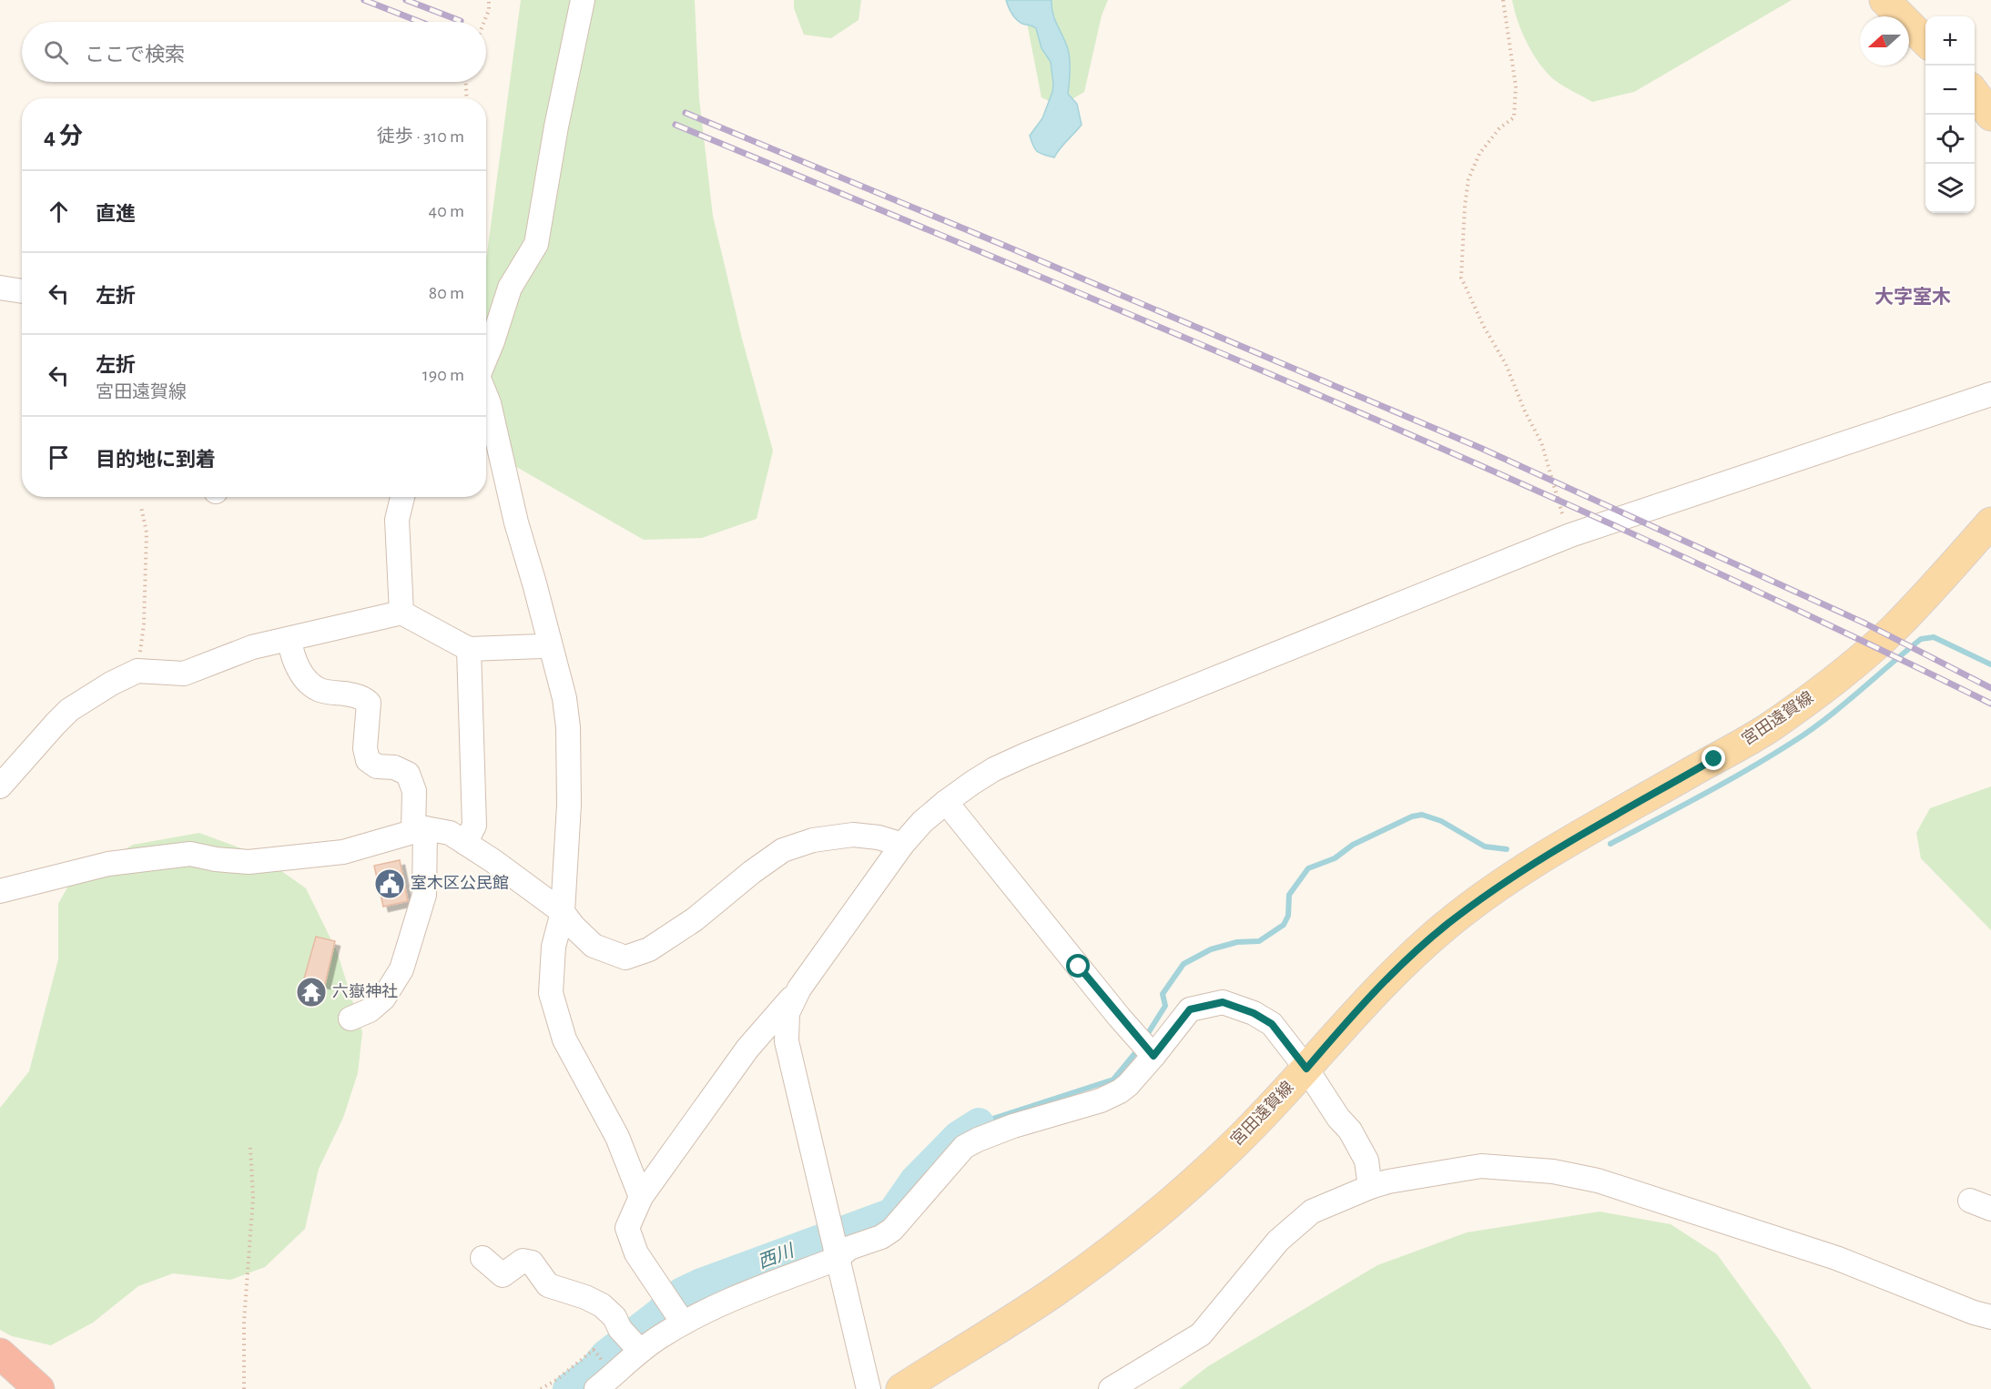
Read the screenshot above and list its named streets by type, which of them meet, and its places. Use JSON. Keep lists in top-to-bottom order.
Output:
{
  "streets": {
    "main road": ["宮田遠賀線"]
  },
  "districts": ["大字室木"],
  "water": ["西川"],
  "places": {
    "public building": ["室木区公民館"],
    "temple": ["六嶽神社"]
  },
  "north": "left",
  "page": {
    "map_buttons": ["+", "−"],
    "search": "ここで検索",
    "heading": ["4 分", "徒歩 · 310 m"],
    "list": [
      ["直進", "40 m"],
      ["左折", "80 m"],
      ["左折", "宮田遠賀線", "190 m"],
      "目的地に到着"
    ]
  }
}
